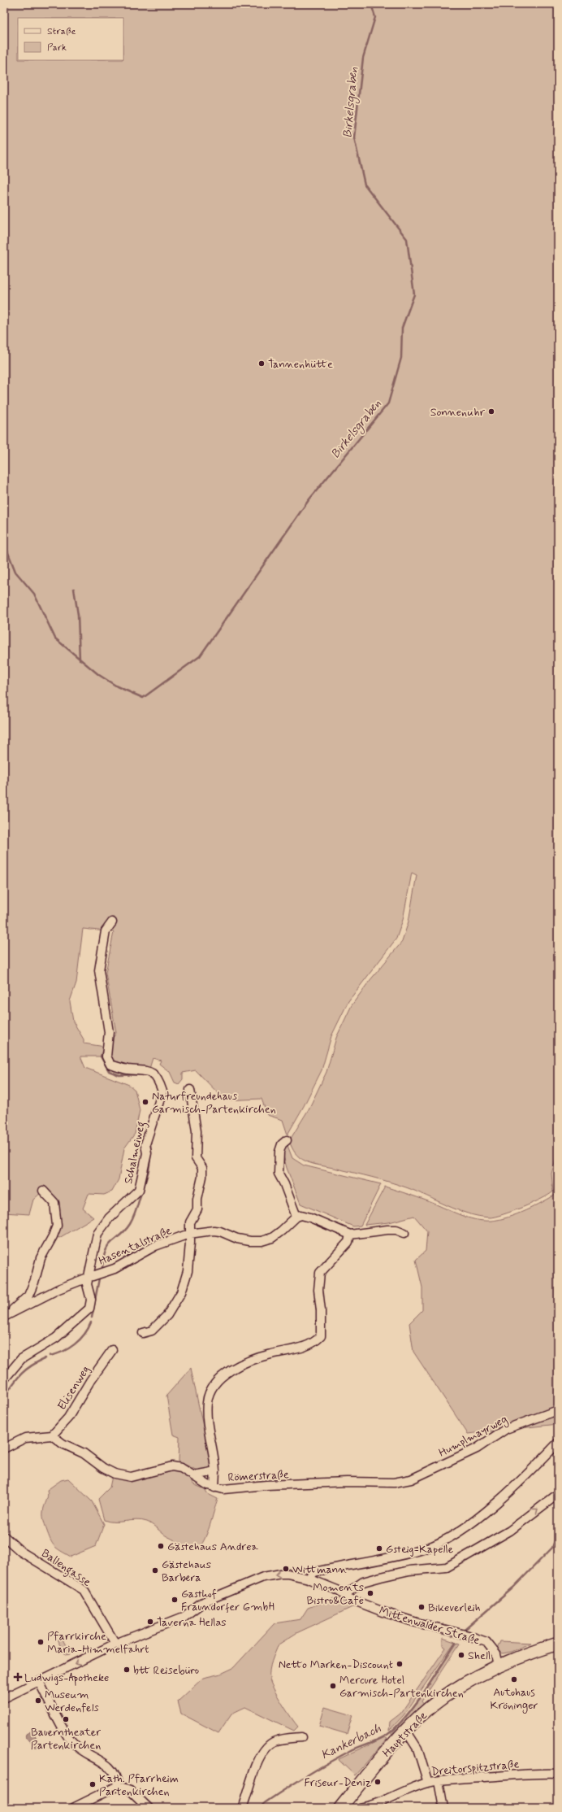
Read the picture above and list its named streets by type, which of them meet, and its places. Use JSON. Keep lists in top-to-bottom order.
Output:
{
  "streets": {
    "main road": ["Hauptstraße"],
    "street": [
      "Schalmeiweg",
      "Hasentalstraße",
      "Elisenweg",
      "Humplmayrweg",
      "Römerstraße",
      "Ballengasse",
      "Mittenwalder Straße",
      "Dreitorspitzstraße"
    ]
  },
  "crossings": [
    ["Schalmeiweg", "Hasentalstraße"],
    ["Elisenweg", "Römerstraße"],
    ["Humplmayrweg", "Römerstraße"],
    ["Ballengasse", "Mittenwalder Straße"],
    ["Mittenwalder Straße", "Hauptstraße"]
  ],
  "one_way": ["Mittenwalder Straße"],
  "water": ["Birkelsgraben", "Kankerbach"],
  "places": {
    "other": [
      "Tannenhütte",
      "Sonnenuhr",
      "Naturfreundehaus Garmisch-Partenkirchen",
      "Gästehaus Andrea",
      "Gsteig-Kapelle",
      "Wittmann",
      "Gästehaus Barbera",
      "Moments Bistro&Cafe",
      "Gasthof Fraundorfer GmbH",
      "Bikeverleih",
      "Taverna Hellas",
      "Pfarrkirche Maria-Himmelfahrt",
      "Shell",
      "Netto Marken-Discount",
      "btt Reisebüro",
      "Autohaus Kröninger",
      "Mercure Hotel Garmisch-Partenkirchen",
      "Museum Werdenfels",
      "Bauerntheater Partenkirchen",
      "Friseur-Deniz",
      "Kath. Pfarrheim Partenkirchen"
    ],
    "health": ["Ludwigs-Apotheke"]
  },
  "legend": ["Straße", "Park"]
}
